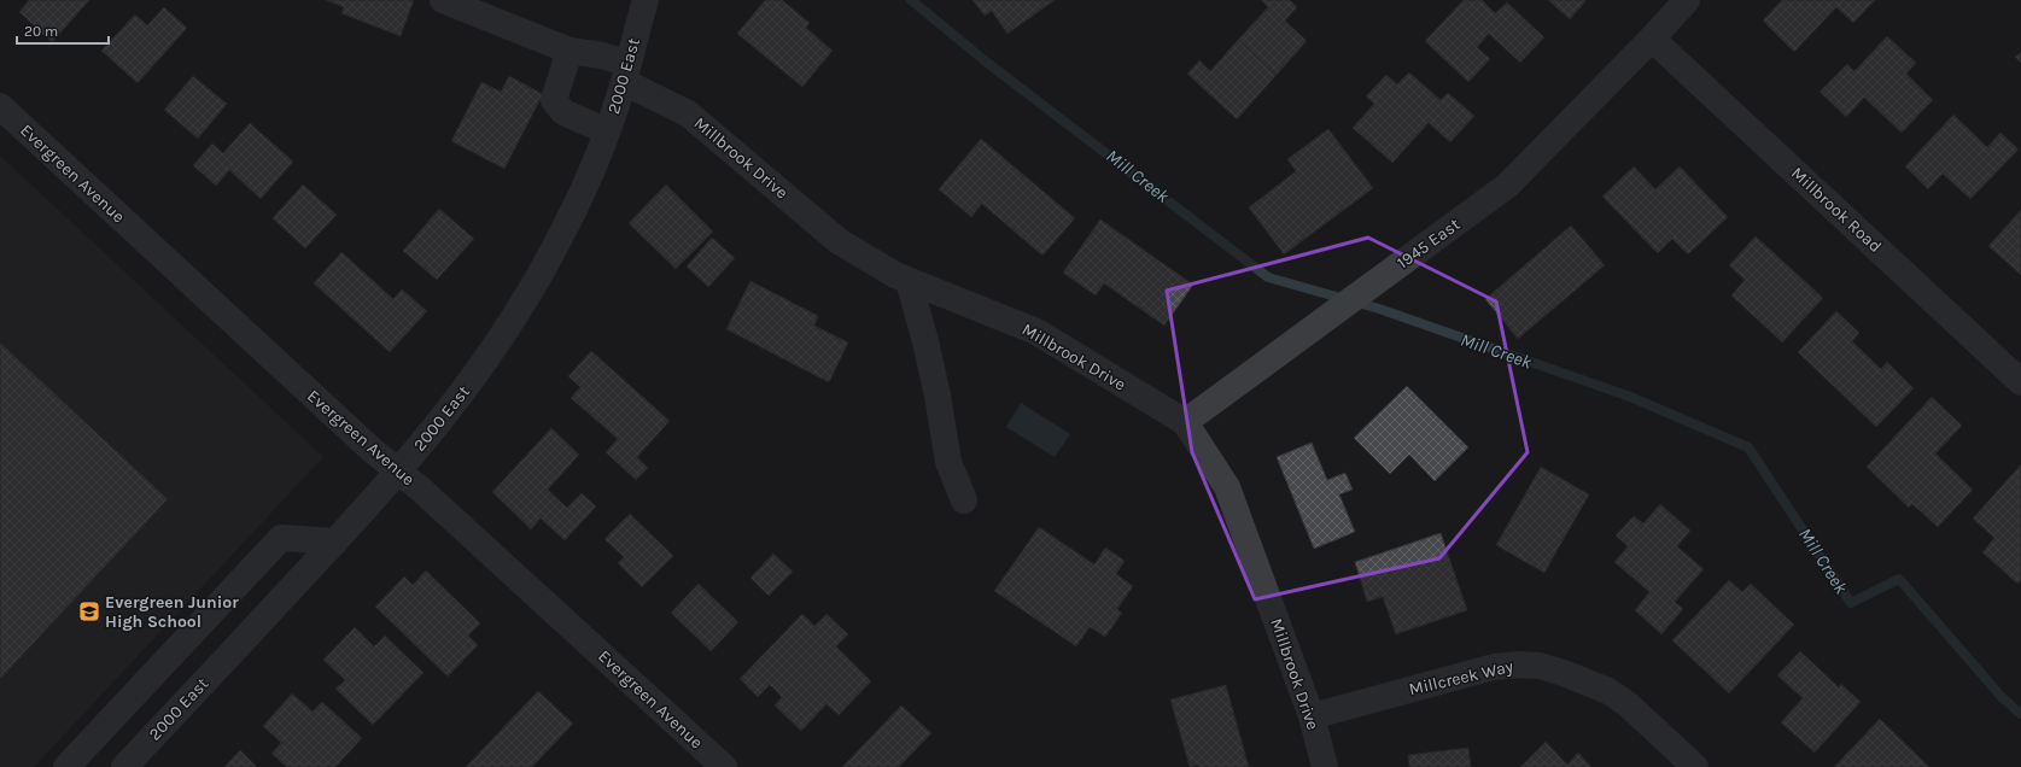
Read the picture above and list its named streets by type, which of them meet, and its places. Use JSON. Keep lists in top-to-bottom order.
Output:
{
  "streets": {
    "street": [
      "2000 East",
      "Millbrook Drive",
      "Evergreen Avenue",
      "Millbrook Road",
      "1945 East",
      "Millcreek Way"
    ]
  },
  "crossings": [
    ["2000 East", "Millbrook Drive"],
    ["2000 East", "Evergreen Avenue"],
    ["Millbrook Drive", "1945 East"],
    ["Millbrook Drive", "Millcreek Way"],
    ["Millbrook Road", "1945 East"]
  ],
  "water": ["Mill Creek"],
  "places": {
    "school or university": ["Evergreen Junior High School"]
  },
  "scale_bar": "20 m"
}
